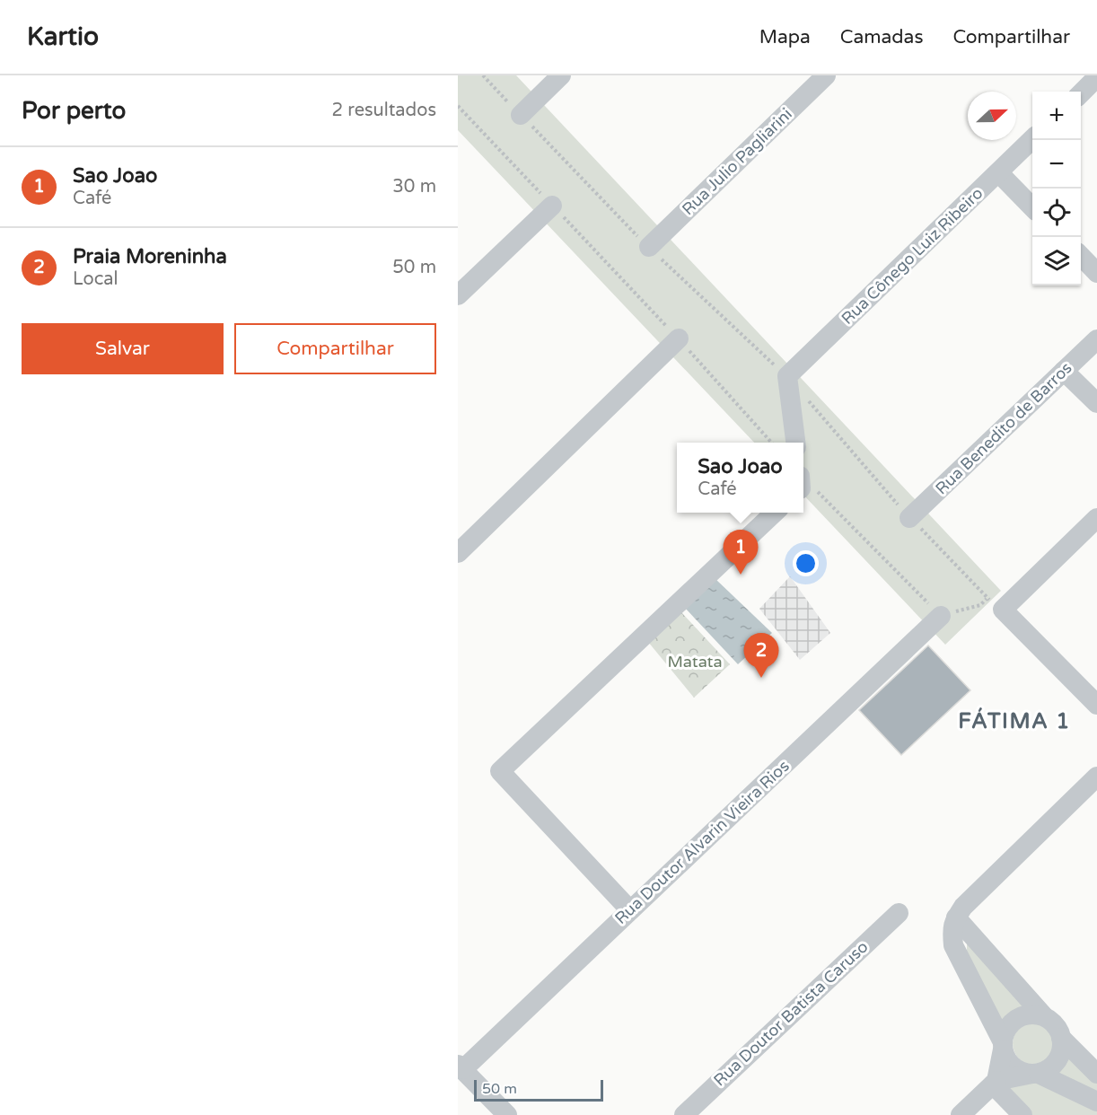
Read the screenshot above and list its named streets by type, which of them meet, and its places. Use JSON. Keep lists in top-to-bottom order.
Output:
{
  "streets": {
    "street": [
      "Rua Julio Pagliarini",
      "Rua Cônego Luiz Ribeiro",
      "Rua Benedito de Barros",
      "Rua Doutor Alvarin Vieira Rios",
      "Rua Doutor Batista Caruso"
    ]
  },
  "districts": ["FÁTIMA 1"],
  "parks": ["Matata"],
  "scale_bar": "50 m",
  "north": "right",
  "page": {
    "header": "Kartio",
    "nav": ["Mapa", "Camadas", "Compartilhar"],
    "heading": ["Por perto", "2 resultados"],
    "map_buttons": ["+", "−"],
    "list": [
      {
        "mark": "1",
        "name": "Sao Joao",
        "note": "Café",
        "value": "30 m"
      },
      {
        "mark": "2",
        "name": "Praia Moreninha",
        "note": "Local",
        "value": "50 m"
      }
    ],
    "buttons": ["Salvar", "Compartilhar"],
    "popup": ["Sao Joao", "Café"],
    "pins": ["1", "2"],
    "scale": "50 m"
  }
}
